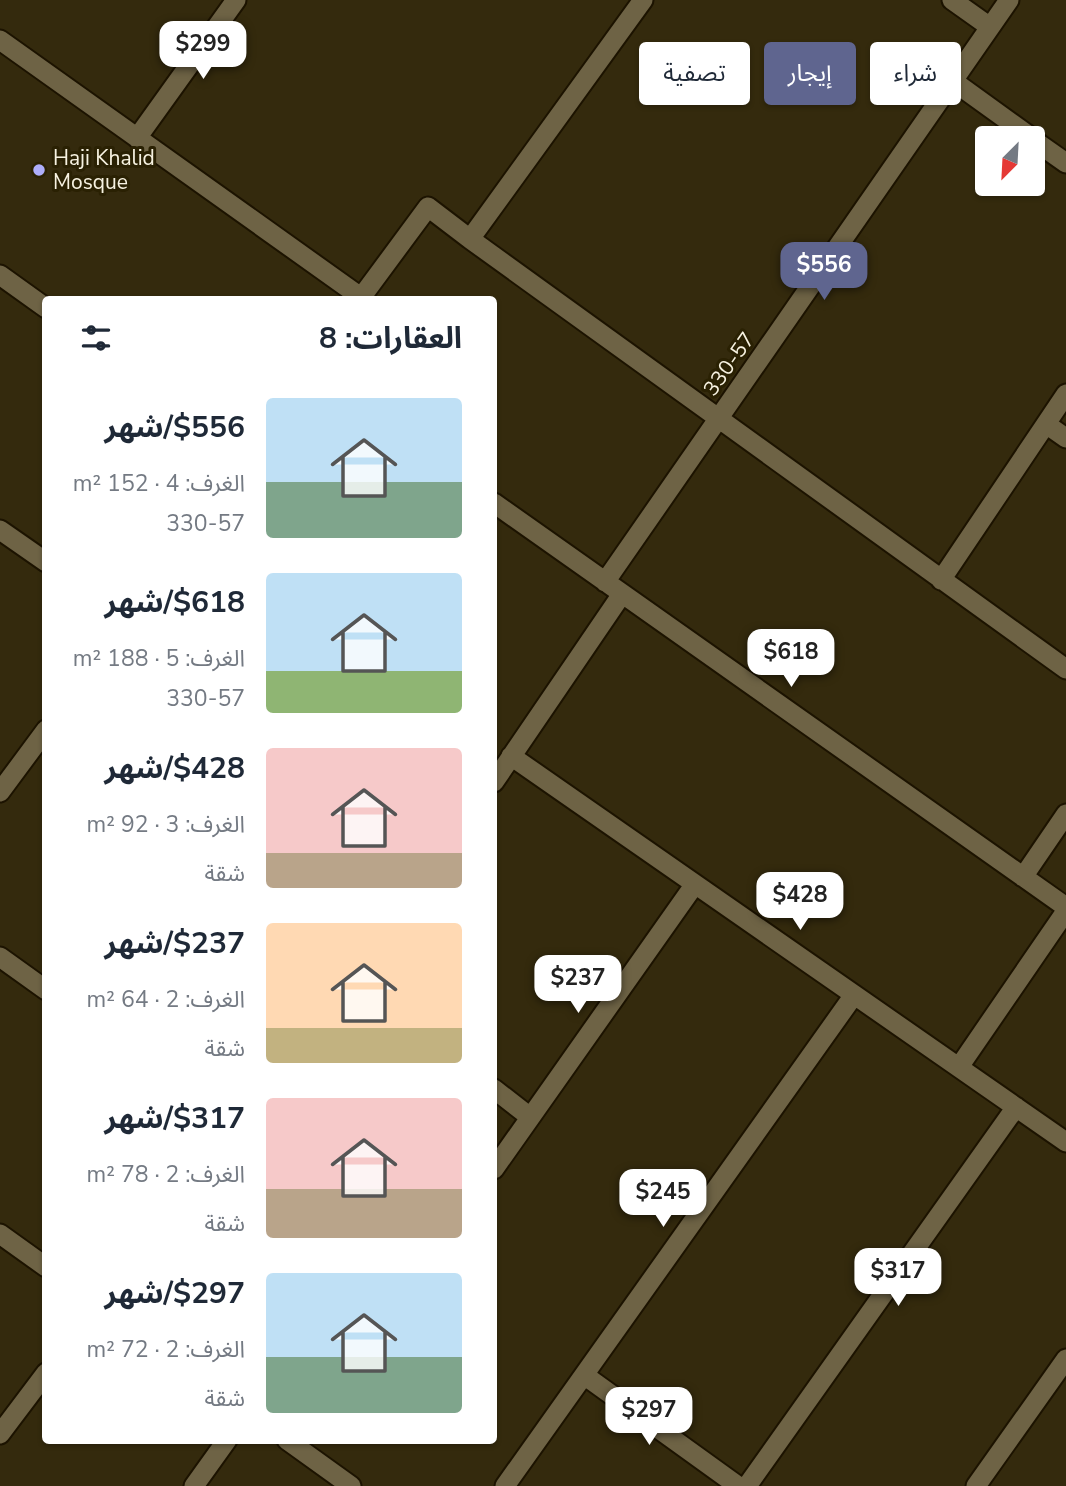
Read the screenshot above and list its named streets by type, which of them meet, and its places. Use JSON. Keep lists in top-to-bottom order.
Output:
{
  "streets": {
    "street": ["330-57"]
  },
  "places": ["Haji Khalid Mosque"],
  "north": "bottom left",
  "page": {
    "price": [
      "$299",
      "$556",
      "$618",
      "$428",
      "$237",
      "$245",
      "$317",
      "$297"
    ],
    "chip": ["شراء", "إيجار", "تصفية"],
    "heading": "العقارات: 8",
    "list": [
      {
        "name": "$556/شهر",
        "note": "الغرف: 4 · 152 m² · 330-57"
      },
      {
        "name": "$618/شهر",
        "note": "الغرف: 5 · 188 m² · 330-57"
      },
      {
        "name": "$428/شهر",
        "note": "الغرف: 3 · 92 m² · شقة"
      },
      {
        "name": "$237/شهر",
        "note": "الغرف: 2 · 64 m² · شقة"
      },
      {
        "name": "$317/شهر",
        "note": "الغرف: 2 · 78 m² · شقة"
      },
      {
        "name": "$297/شهر",
        "note": "الغرف: 2 · 72 m² · شقة"
      }
    ]
  }
}
